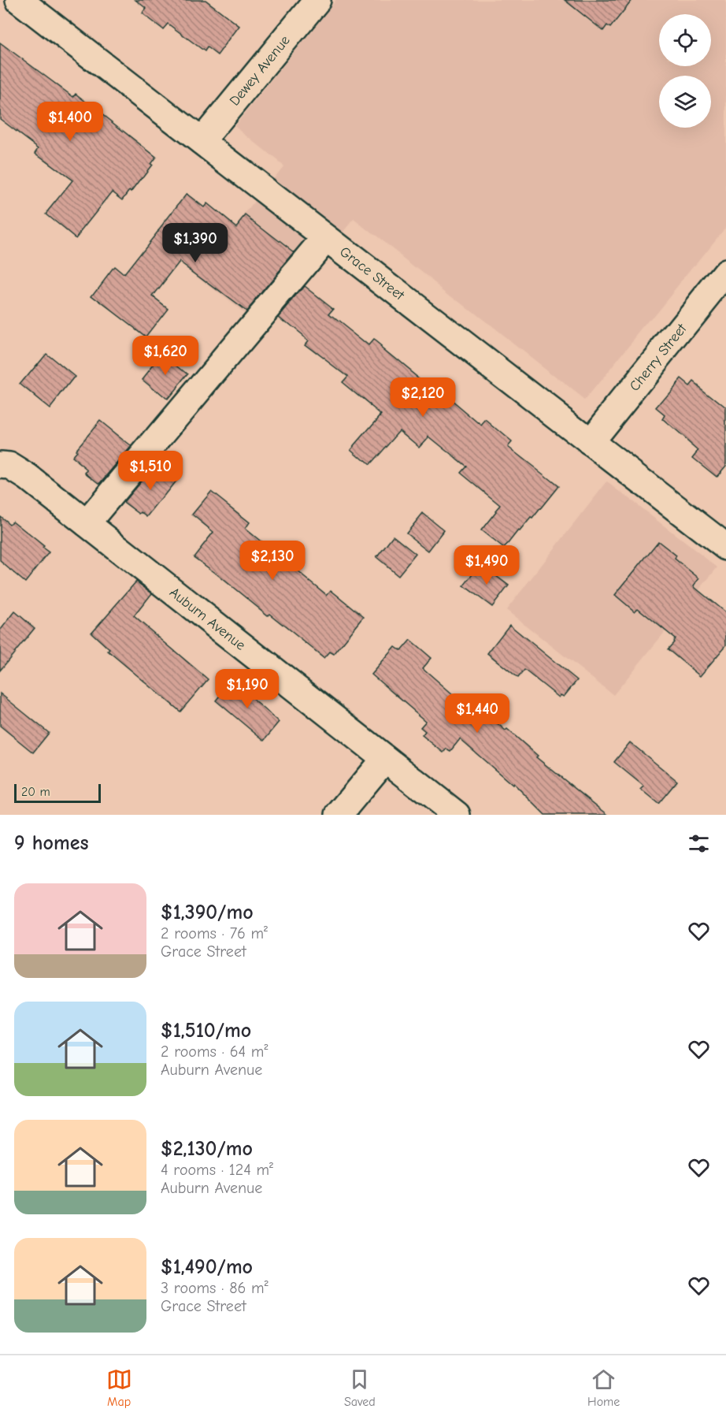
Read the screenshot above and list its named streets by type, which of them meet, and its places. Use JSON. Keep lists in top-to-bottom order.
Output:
{
  "streets": {
    "street": [
      "Dewey Avenue",
      "Grace Street",
      "Cherry Street",
      "Auburn Avenue"
    ]
  },
  "crossings": [
    ["Dewey Avenue", "Grace Street"],
    ["Grace Street", "Cherry Street"]
  ],
  "scale_bar": "20 m",
  "page": {
    "price": [
      "$1,400",
      "$1,390",
      "$1,620",
      "$2,120",
      "$1,510",
      "$2,130",
      "$1,490",
      "$1,190",
      "$1,440"
    ],
    "scale": "20 m",
    "heading": "9 homes",
    "list": [
      {
        "name": "$1,390/mo",
        "note": "2 rooms · 76 m² · Grace Street"
      },
      {
        "name": "$1,510/mo",
        "note": "2 rooms · 64 m² · Auburn Avenue"
      },
      {
        "name": "$2,130/mo",
        "note": "4 rooms · 124 m² · Auburn Avenue"
      },
      {
        "name": "$1,490/mo",
        "note": "3 rooms · 86 m² · Grace Street"
      }
    ],
    "tabs": ["Map", "Saved", "Home"]
  }
}
